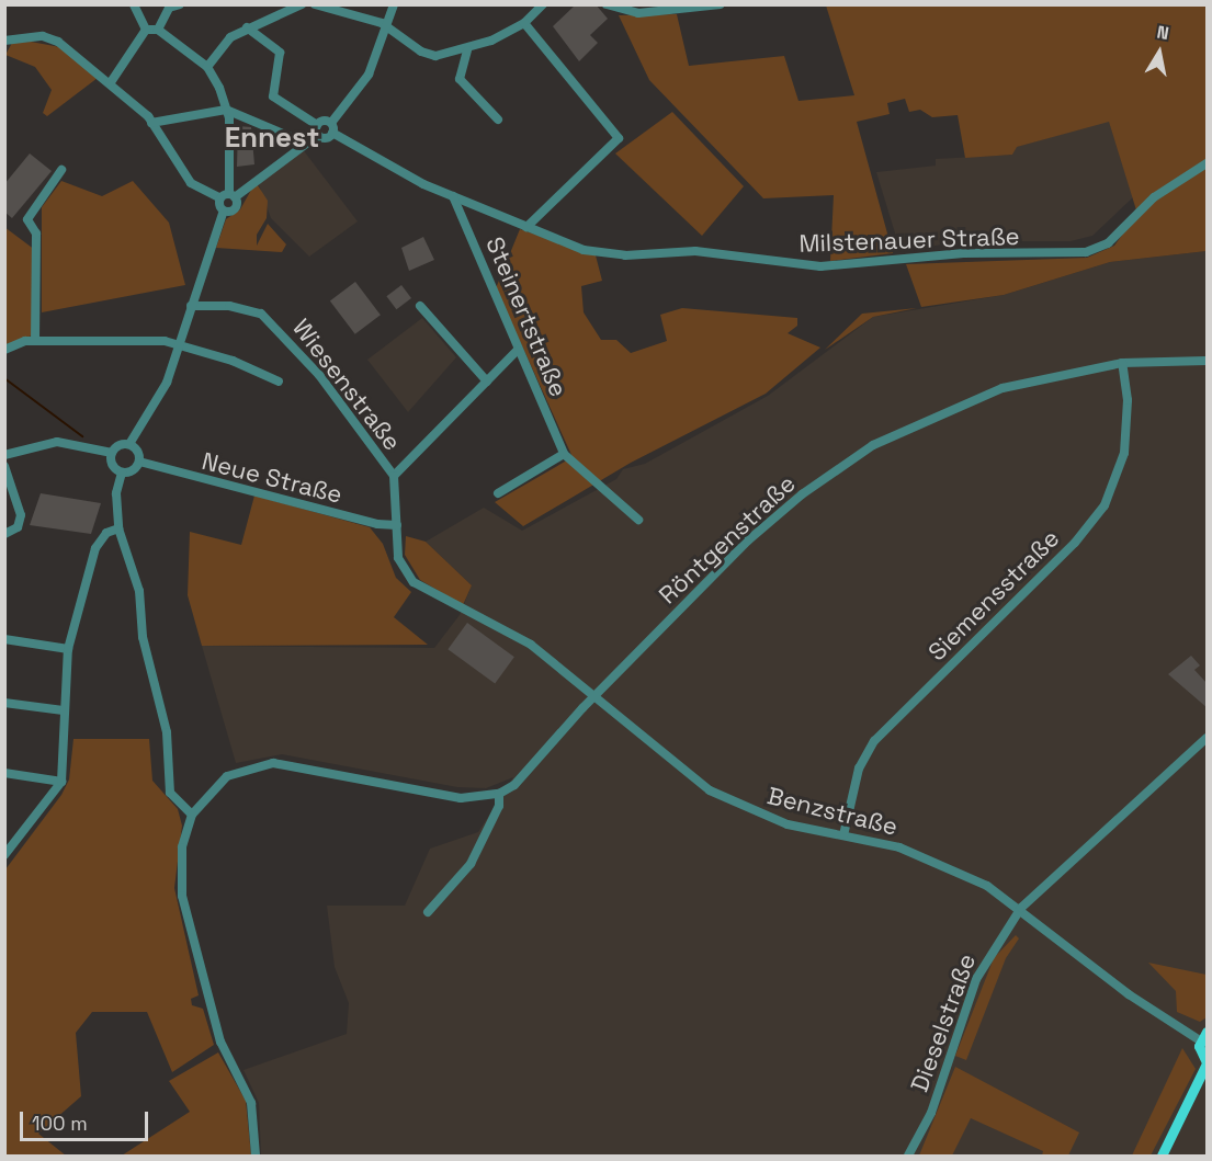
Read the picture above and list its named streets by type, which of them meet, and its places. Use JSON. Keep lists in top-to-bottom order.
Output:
{
  "streets": {
    "street": [
      "Milstenauer Straße",
      "Steinertstraße",
      "Wiesenstraße",
      "Neue Straße",
      "Röntgenstraße",
      "Siemensstraße",
      "Benzstraße",
      "Dieselstraße"
    ]
  },
  "crossings": [
    ["Milstenauer Straße", "Steinertstraße"],
    ["Wiesenstraße", "Benzstraße"],
    ["Neue Straße", "Benzstraße"],
    ["Röntgenstraße", "Siemensstraße"],
    ["Röntgenstraße", "Benzstraße"],
    ["Siemensstraße", "Benzstraße"],
    ["Benzstraße", "Dieselstraße"]
  ],
  "districts": ["Ennest"],
  "scale_bar": "100 m",
  "north": "top"
}
